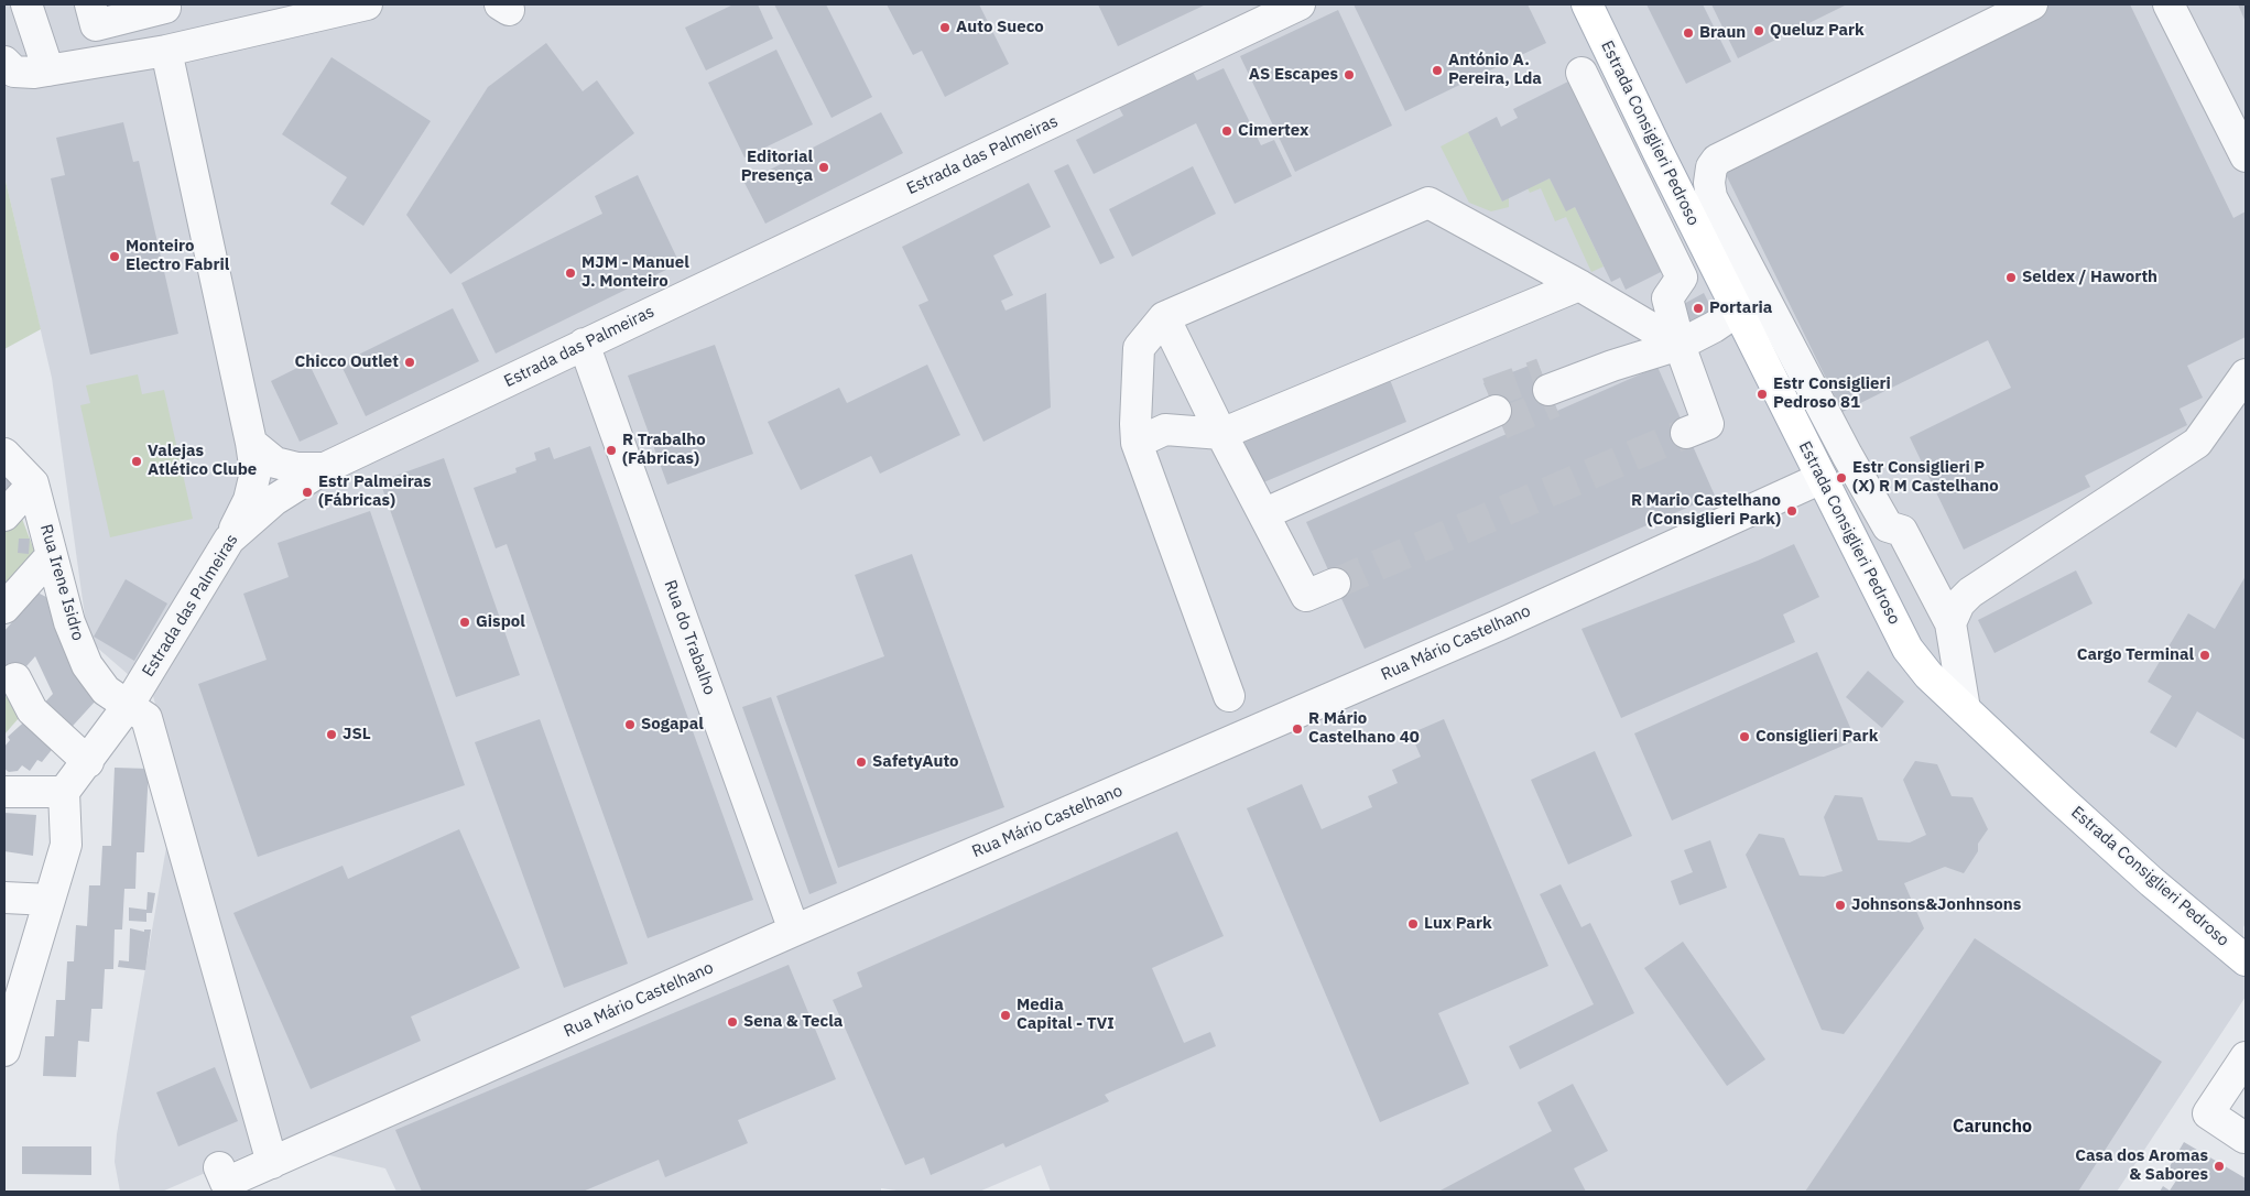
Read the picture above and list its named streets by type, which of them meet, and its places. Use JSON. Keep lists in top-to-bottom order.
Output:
{
  "streets": {
    "main road": ["Estrada Consiglieri Pedroso"],
    "street": [
      "Estrada das Palmeiras",
      "Rua Irene Isidro",
      "Rua do Trabalho",
      "Rua Mário Castelhano"
    ]
  },
  "crossings": [
    ["Estrada Consiglieri Pedroso", "Rua Mário Castelhano"],
    ["Estrada das Palmeiras", "Rua Irene Isidro"],
    ["Estrada das Palmeiras", "Rua do Trabalho"],
    ["Rua Irene Isidro", "Rua Mário Castelhano"],
    ["Rua do Trabalho", "Rua Mário Castelhano"]
  ],
  "districts": ["Caruncho"],
  "places": [
    "Auto Sueco",
    "Queluz Park",
    "Braun",
    "António A. Pereira, Lda",
    "AS Escapes",
    "Cimertex",
    "Editorial Presença",
    "Monteiro Electro Fabril",
    "MJM - Manuel J. Monteiro",
    "Seldex / Haworth",
    "Portaria",
    "Chicco Outlet",
    "Estr Consiglieri Pedroso 81",
    "R Trabalho (Fábricas)",
    "Valejas Atlético Clube",
    "Estr Consiglieri P (X) R M Castelhano",
    "Estr Palmeiras (Fábricas)",
    "R Mario Castelhano (Consiglieri Park)",
    "Gispol",
    "Cargo Terminal",
    "Sogapal",
    "R Mário Castelhano 40",
    "JSL",
    "Consiglieri Park",
    "SafetyAuto",
    "Johnsons&Jonhnsons",
    "Lux Park",
    "Media Capital - TVI",
    "Sena & Tecla",
    "Casa dos Aromas & Sabores"
  ]
}
